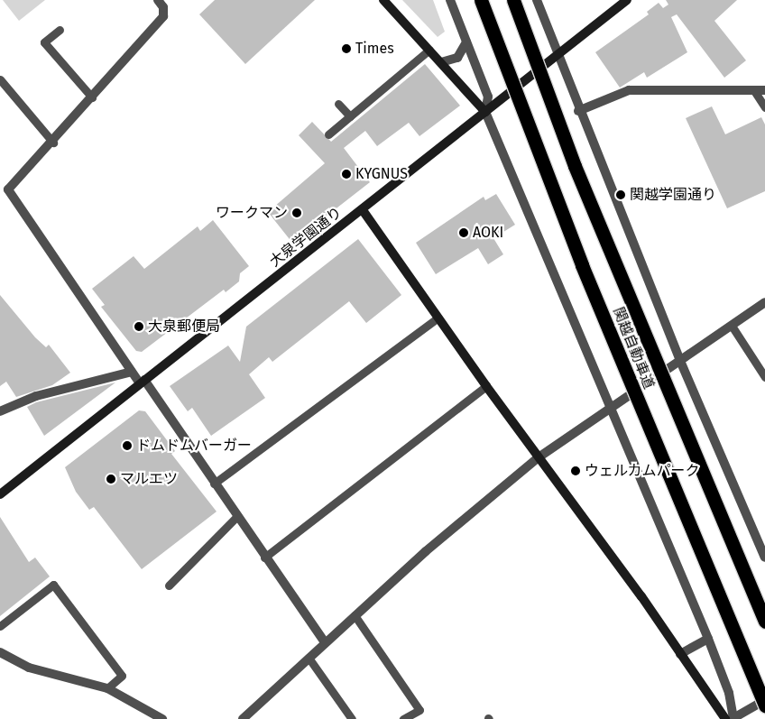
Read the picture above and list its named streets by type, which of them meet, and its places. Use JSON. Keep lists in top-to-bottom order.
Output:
{
  "streets": {
    "highway": ["関越自動車道"],
    "street": ["大泉学園通り"]
  },
  "places": [
    "Times",
    "KYGNUS",
    "関越学園通り",
    "ワークマン",
    "AOKI",
    "大泉郵便局",
    "ドムドムバーガー",
    "ウェルカムパーク",
    "マルエツ"
  ]
}
